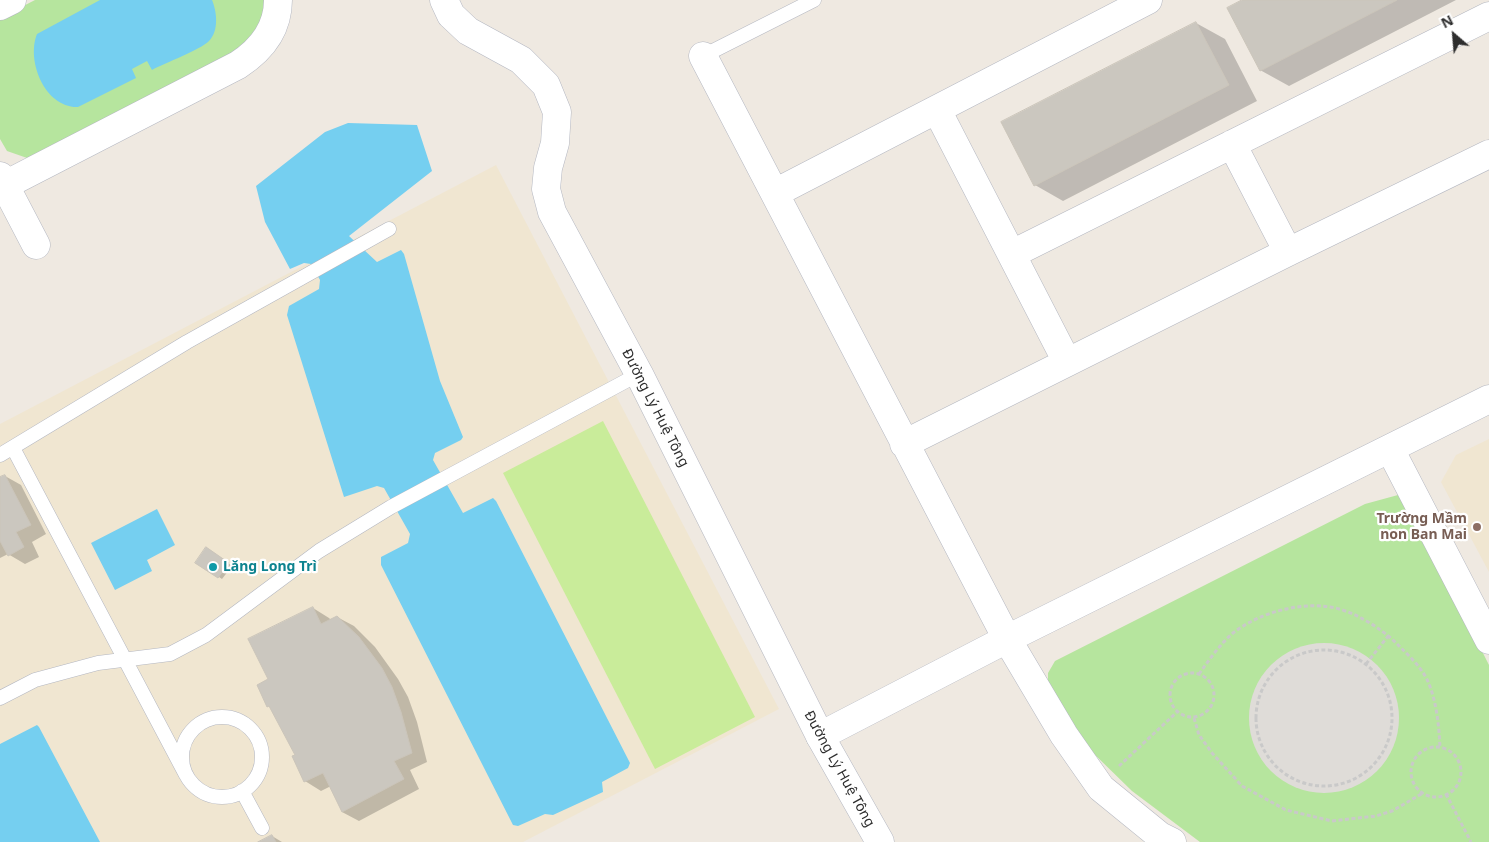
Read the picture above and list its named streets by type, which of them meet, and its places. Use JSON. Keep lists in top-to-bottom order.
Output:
{
  "streets": {
    "street": ["Đường Lý Huệ Tông"]
  },
  "places": ["Trường Mầm non Ban Mai", "Lăng Long Trì"],
  "north": "top left"
}
